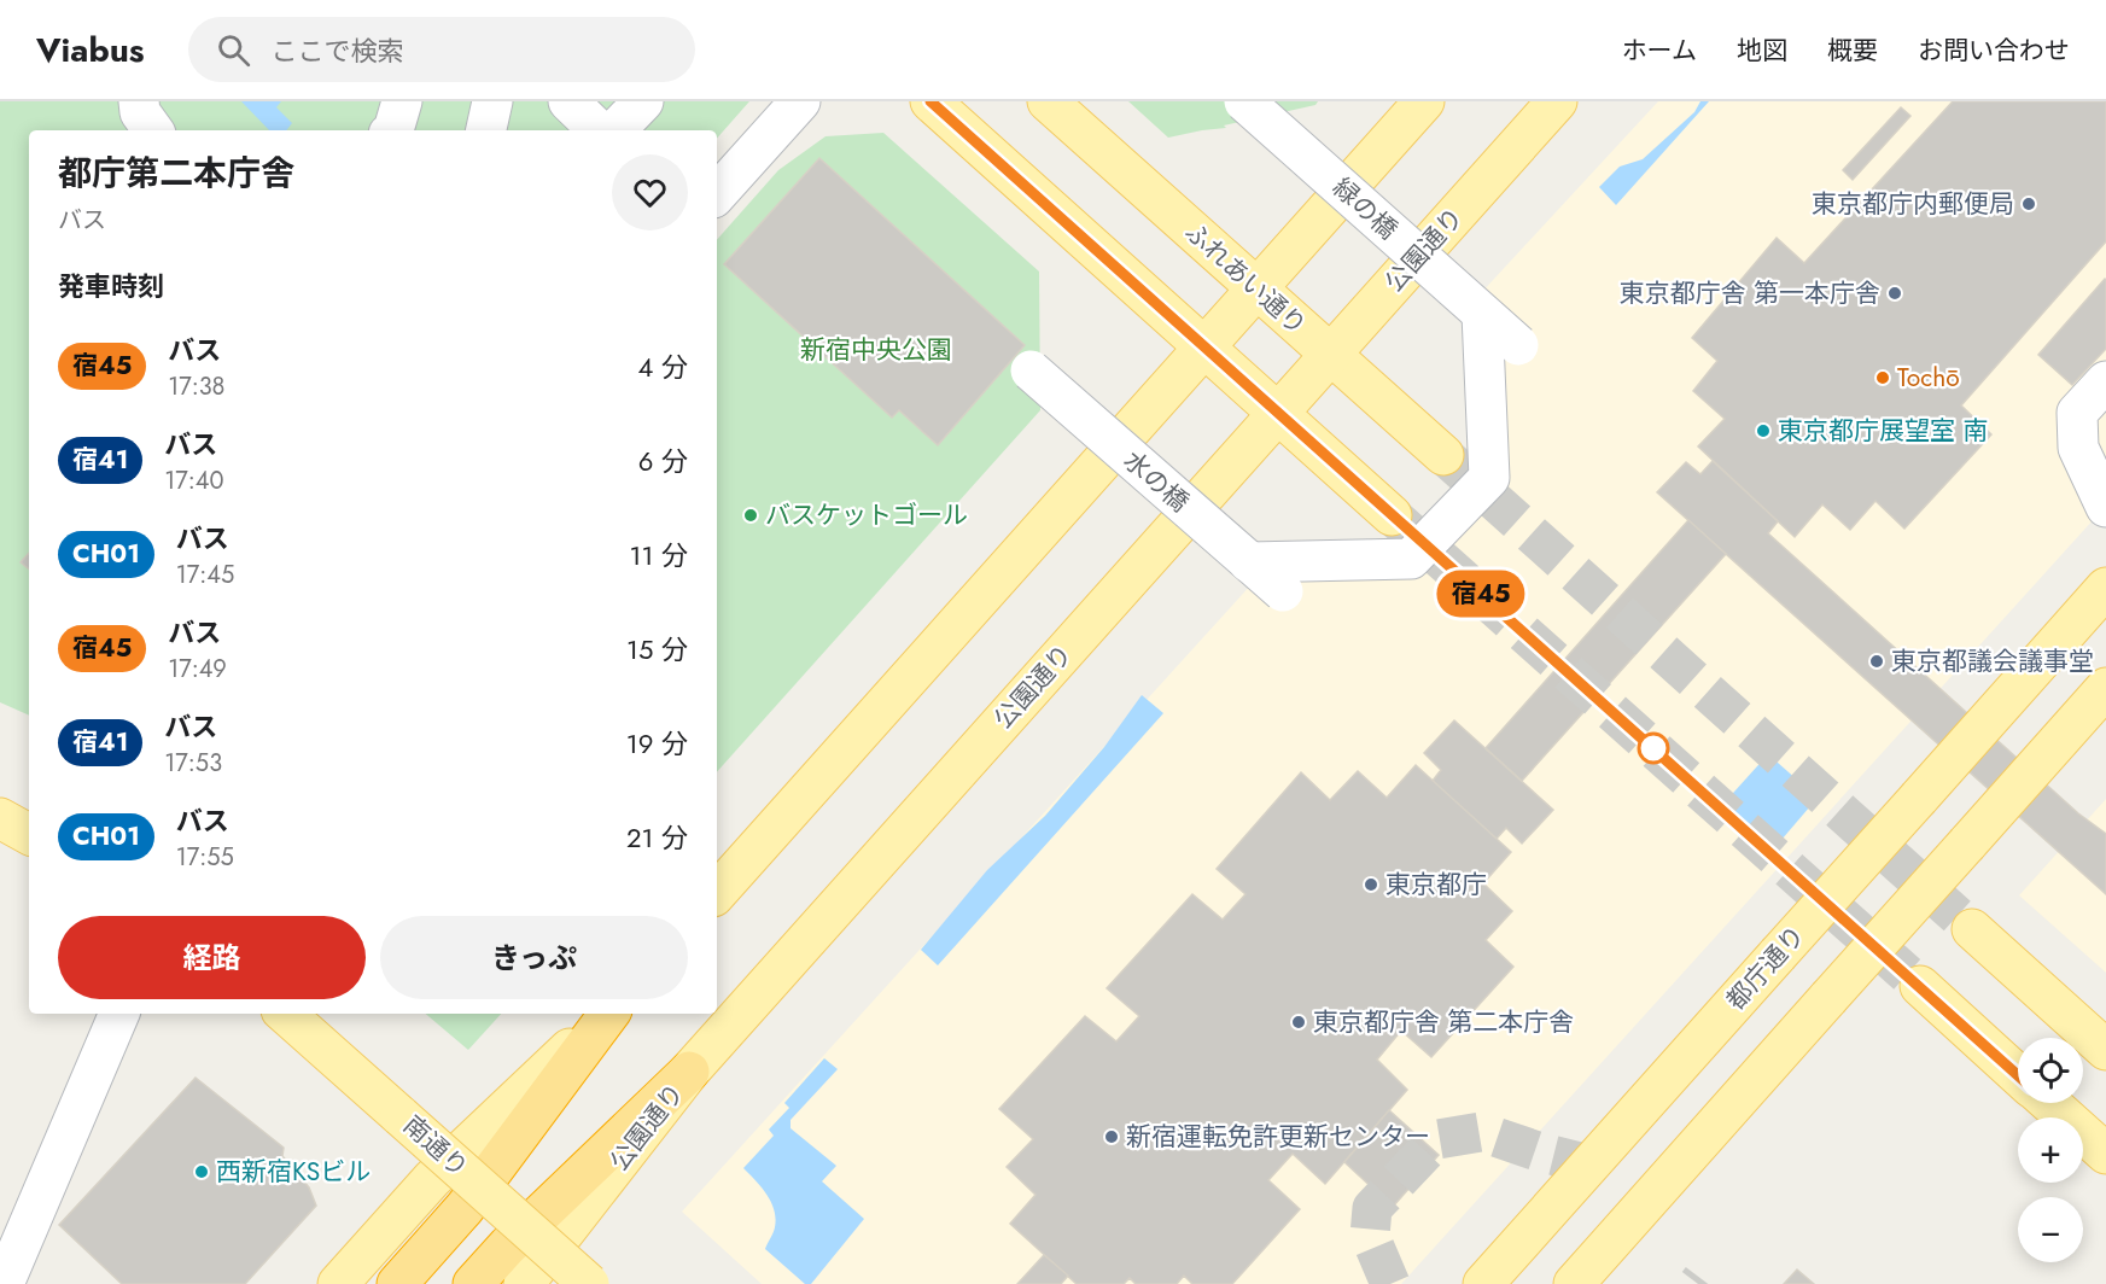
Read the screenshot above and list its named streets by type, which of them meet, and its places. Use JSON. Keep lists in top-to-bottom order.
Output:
{
  "streets": {
    "main road": [
      "公園通り",
      "ふれあい通り",
      "都庁通り",
      "南通り"
    ],
    "street": ["緑の橋", "水の橋"]
  },
  "crossings": [
    ["公園通り", "ふれあい通り"]
  ],
  "parks": ["新宿中央公園"],
  "places": [
    "東京都庁内郵便局",
    "東京都庁舎 第一本庁舎",
    "Tochō",
    "東京都庁展望室 南",
    "バスケットゴール",
    "東京都議会議事堂",
    "東京都庁",
    "東京都庁舎 第二本庁舎",
    "新宿運転免許更新センター",
    "西新宿KSビル"
  ],
  "lines": ["bus line 宿45"],
  "page": {
    "header": "Viabus",
    "search": "ここで検索",
    "nav": [
      "ホーム",
      "地図",
      "概要",
      "お問い合わせ"
    ],
    "on_map": "宿45",
    "heading": [
      ["都庁第二本庁舎", "バス"],
      "発車時刻"
    ],
    "list": [
      {
        "mark": "宿45",
        "name": "バス",
        "note": "17:38",
        "value": "4 分"
      },
      {
        "mark": "宿41",
        "name": "バス",
        "note": "17:40",
        "value": "6 分"
      },
      {
        "mark": "CH01",
        "name": "バス",
        "note": "17:45",
        "value": "11 分"
      },
      {
        "mark": "宿45",
        "name": "バス",
        "note": "17:49",
        "value": "15 分"
      },
      {
        "mark": "宿41",
        "name": "バス",
        "note": "17:53",
        "value": "19 分"
      },
      {
        "mark": "CH01",
        "name": "バス",
        "note": "17:55",
        "value": "21 分"
      }
    ],
    "buttons": ["経路", "きっぷ"],
    "map_buttons": ["+", "−"]
  }
}
